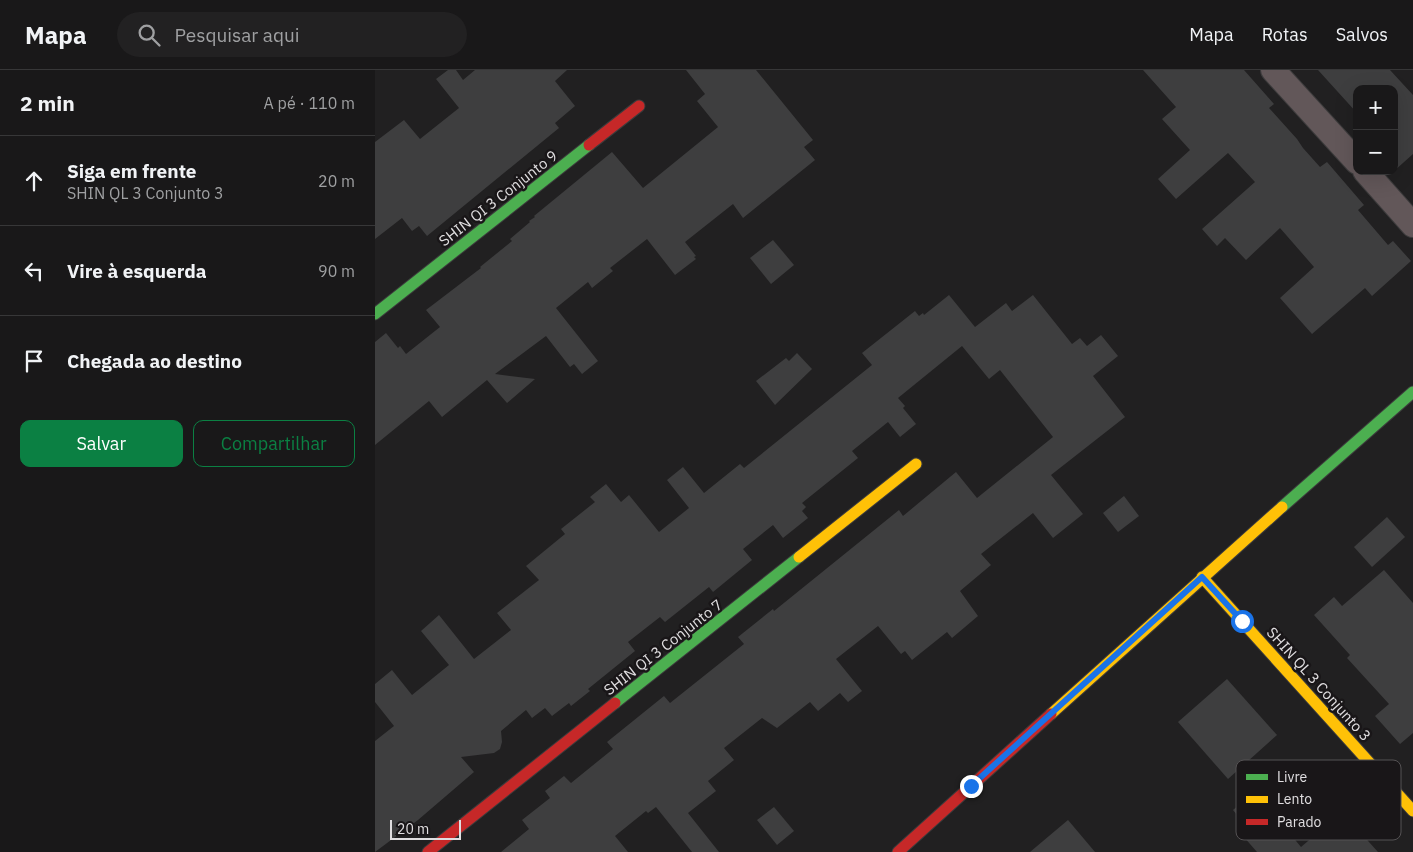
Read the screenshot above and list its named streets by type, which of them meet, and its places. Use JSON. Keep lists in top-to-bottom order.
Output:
{
  "streets": {
    "street": ["SHIN QI 3 Conjunto 9", "SHIN QI 3 Conjunto 7", "SHIN QL 3 Conjunto 3"]
  },
  "legend": ["Livre", "Lento", "Parado"],
  "scale_bar": "20 m",
  "page": {
    "header": "Mapa",
    "search": "Pesquisar aqui",
    "nav": ["Mapa", "Rotas", "Salvos"],
    "heading": ["2 min", "A pé · 110 m"],
    "map_buttons": ["+", "−"],
    "list": [
      ["Siga em frente", "SHIN QL 3 Conjunto 3", "20 m"],
      ["Vire à esquerda", "90 m"],
      "Chegada ao destino"
    ],
    "buttons": ["Salvar", "Compartilhar"],
    "scale": "20 m"
  }
}
